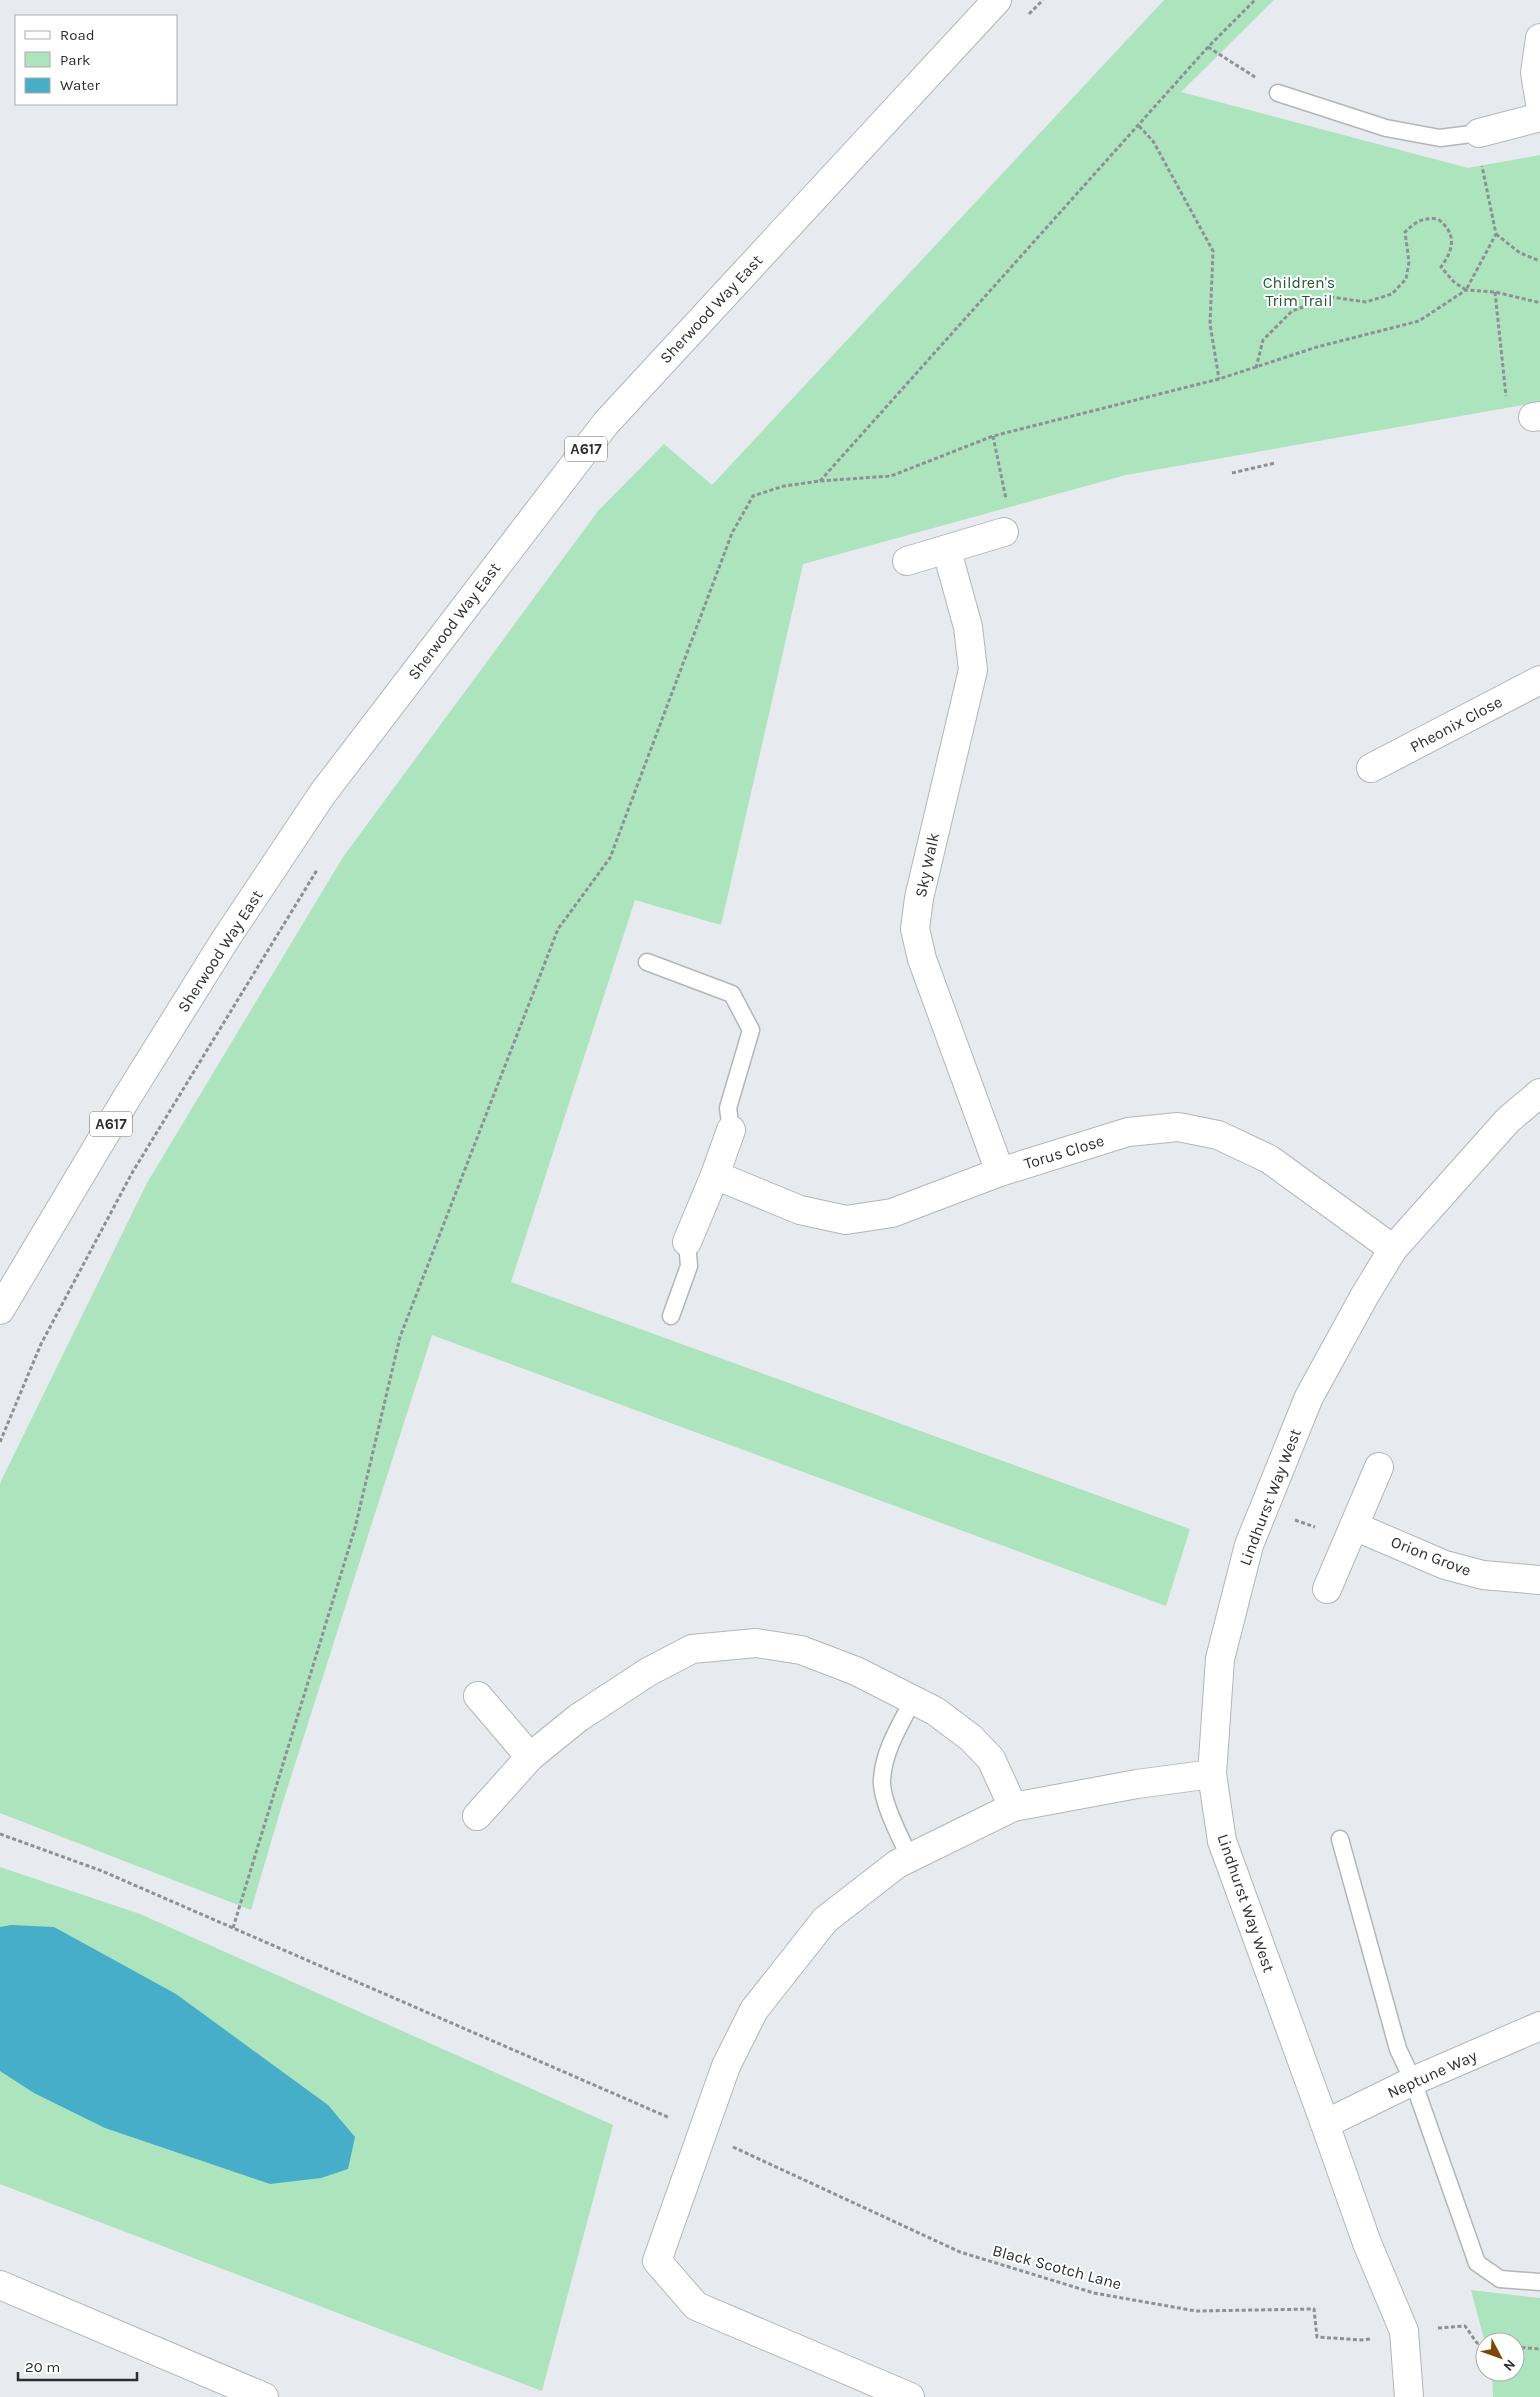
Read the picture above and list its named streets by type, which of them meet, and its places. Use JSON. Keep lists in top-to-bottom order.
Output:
{
  "streets": {
    "main road": [
      "Sherwood Way East",
      "A617",
      "Pheonix Close",
      "Sky Walk",
      "Torus Close",
      "Lindhurst Way West",
      "Orion Grove",
      "Neptune Way"
    ],
    "path": ["Black Scotch Lane"]
  },
  "crossings": [
    ["Sky Walk", "Torus Close"],
    ["Torus Close", "Lindhurst Way West"],
    ["Lindhurst Way West", "Neptune Way"],
    ["Lindhurst Way West", "Black Scotch Lane"]
  ],
  "parks": ["Children's Trim Trail"],
  "legend": ["Road", "Park", "Water"],
  "scale_bar": "20 m",
  "north": "bottom right"
}
